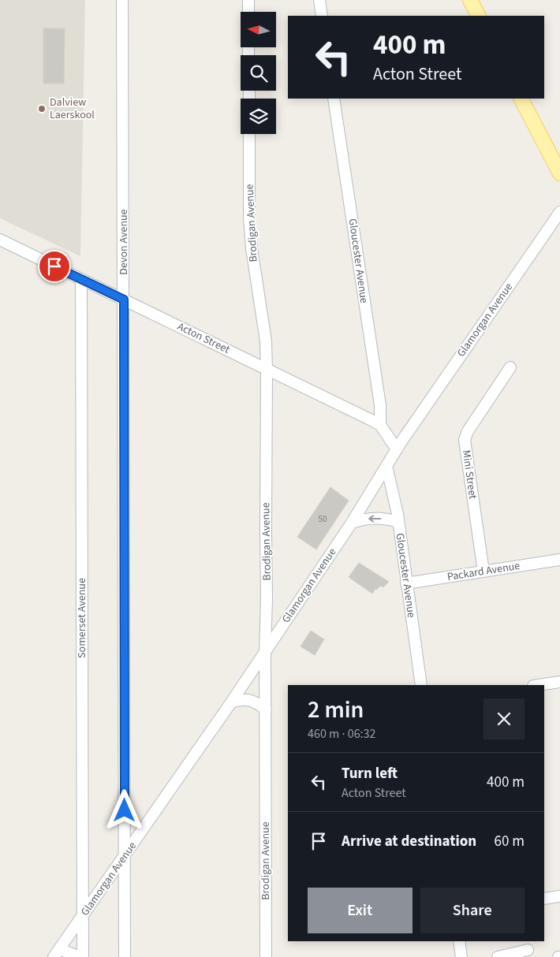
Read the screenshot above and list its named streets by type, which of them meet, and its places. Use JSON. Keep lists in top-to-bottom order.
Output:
{
  "streets": {
    "street": [
      "Brodigan Avenue",
      "Devon Avenue",
      "Gloucester Avenue",
      "Glamorgan Avenue",
      "Acton Street",
      "Mini Street",
      "Packard Avenue",
      "Somerset Avenue"
    ]
  },
  "crossings": [
    ["Brodigan Avenue", "Glamorgan Avenue"],
    ["Brodigan Avenue", "Acton Street"],
    ["Devon Avenue", "Glamorgan Avenue"],
    ["Devon Avenue", "Acton Street"],
    ["Gloucester Avenue", "Glamorgan Avenue"],
    ["Gloucester Avenue", "Acton Street"],
    ["Gloucester Avenue", "Packard Avenue"],
    ["Glamorgan Avenue", "Acton Street"],
    ["Glamorgan Avenue", "Somerset Avenue"],
    ["Acton Street", "Somerset Avenue"],
    ["Mini Street", "Packard Avenue"]
  ],
  "places": ["Dalview Laerskool"],
  "house_numbers": ["50"],
  "north": "left",
  "page": {
    "turn": ["400 m", "Acton Street"],
    "heading": ["2 min", "460 m · 06:32"],
    "list": [
      {
        "name": "Turn left",
        "note": "Acton Street",
        "value": "400 m"
      },
      {
        "name": "Arrive at destination",
        "value": "60 m"
      }
    ],
    "buttons": ["Exit", "Share"]
  }
}
